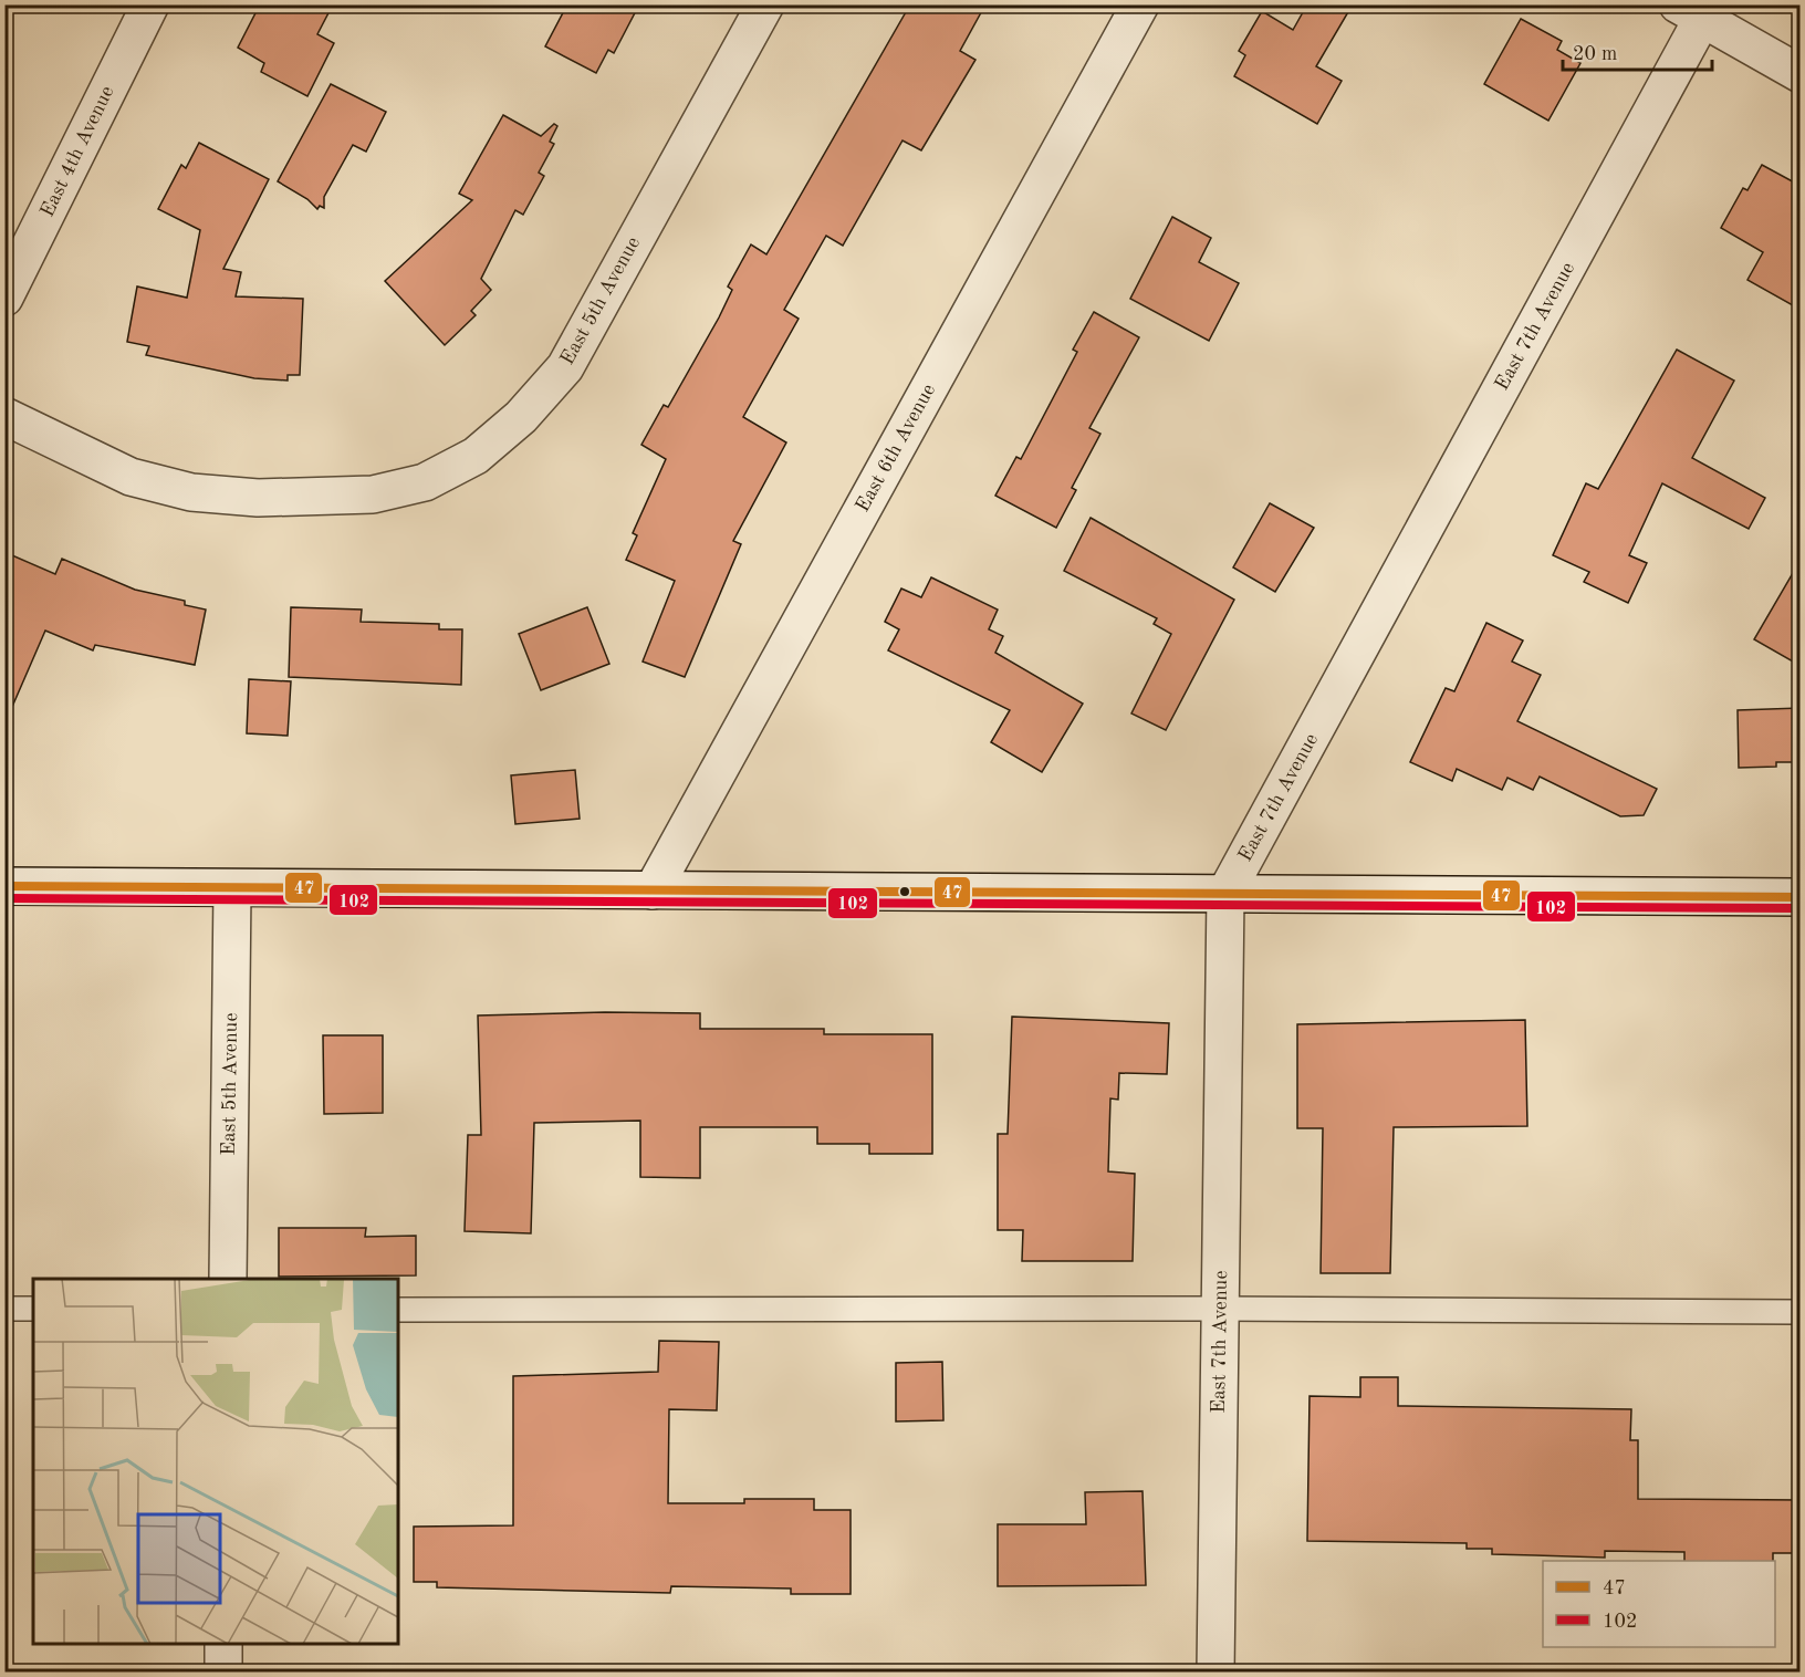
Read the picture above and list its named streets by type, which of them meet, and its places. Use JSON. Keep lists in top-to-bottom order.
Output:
{
  "streets": {
    "street": [
      "East 4th Avenue",
      "East 5th Avenue",
      "East 7th Avenue",
      "East 6th Avenue"
    ]
  },
  "lines": ["transit line 47", "transit line 102"],
  "legend": ["47", "102"],
  "scale_bar": "20 m"
}
